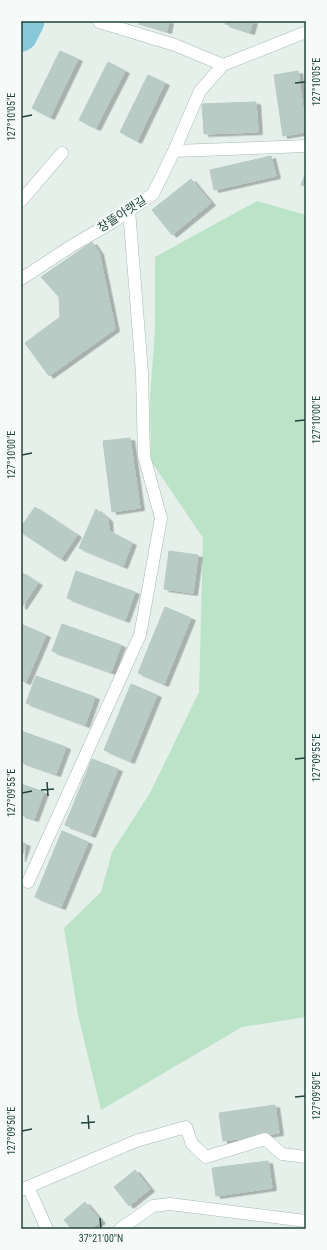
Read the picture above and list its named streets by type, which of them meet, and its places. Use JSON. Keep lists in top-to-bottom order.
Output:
{
  "streets": {
    "street": ["창뜰아랫길"]
  },
  "coordinates": [
    "127°10'05\"E",
    "127°10'00\"E",
    "127°09'55\"E",
    "127°09'50\"E",
    "37°21'00\"N"
  ]
}
